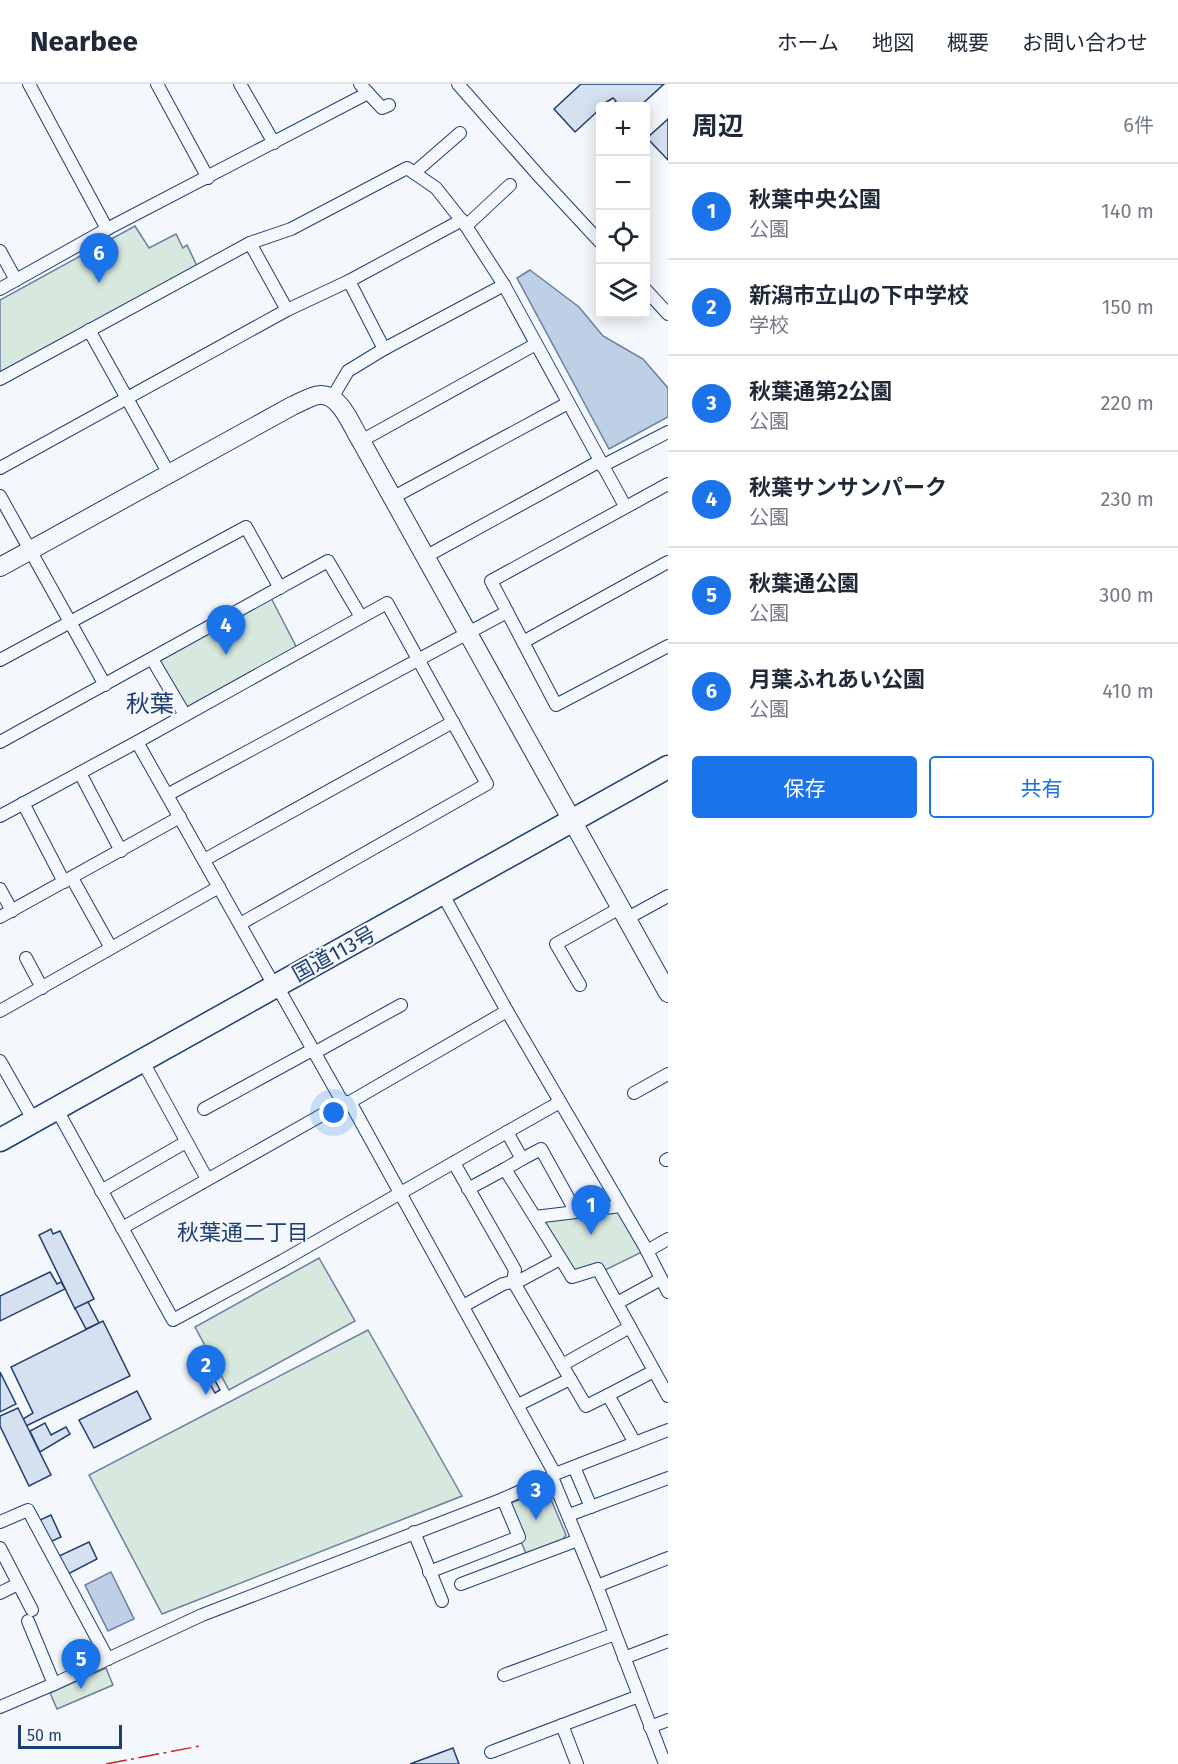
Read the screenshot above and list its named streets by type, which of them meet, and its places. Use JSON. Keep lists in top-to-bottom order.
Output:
{
  "streets": {
    "highway": ["国道113号"]
  },
  "districts": ["秋葉", "秋葉通二丁目"],
  "scale_bar": "50 m",
  "page": {
    "header": "Nearbee",
    "nav": [
      "ホーム",
      "地図",
      "概要",
      "お問い合わせ"
    ],
    "heading": ["周辺", "6件"],
    "map_buttons": ["+", "−"],
    "list": [
      {
        "mark": "1",
        "name": "秋葉中央公園",
        "note": "公園",
        "value": "140 m"
      },
      {
        "mark": "2",
        "name": "新潟市立山の下中学校",
        "note": "学校",
        "value": "150 m"
      },
      {
        "mark": "3",
        "name": "秋葉通第2公園",
        "note": "公園",
        "value": "220 m"
      },
      {
        "mark": "4",
        "name": "秋葉サンサンパーク",
        "note": "公園",
        "value": "230 m"
      },
      {
        "mark": "5",
        "name": "秋葉通公園",
        "note": "公園",
        "value": "300 m"
      },
      {
        "mark": "6",
        "name": "月葉ふれあい公園",
        "note": "公園",
        "value": "410 m"
      }
    ],
    "pins": [
      "6",
      "4",
      "1",
      "2",
      "3",
      "5"
    ],
    "buttons": ["保存", "共有"],
    "scale": "50 m"
  }
}
